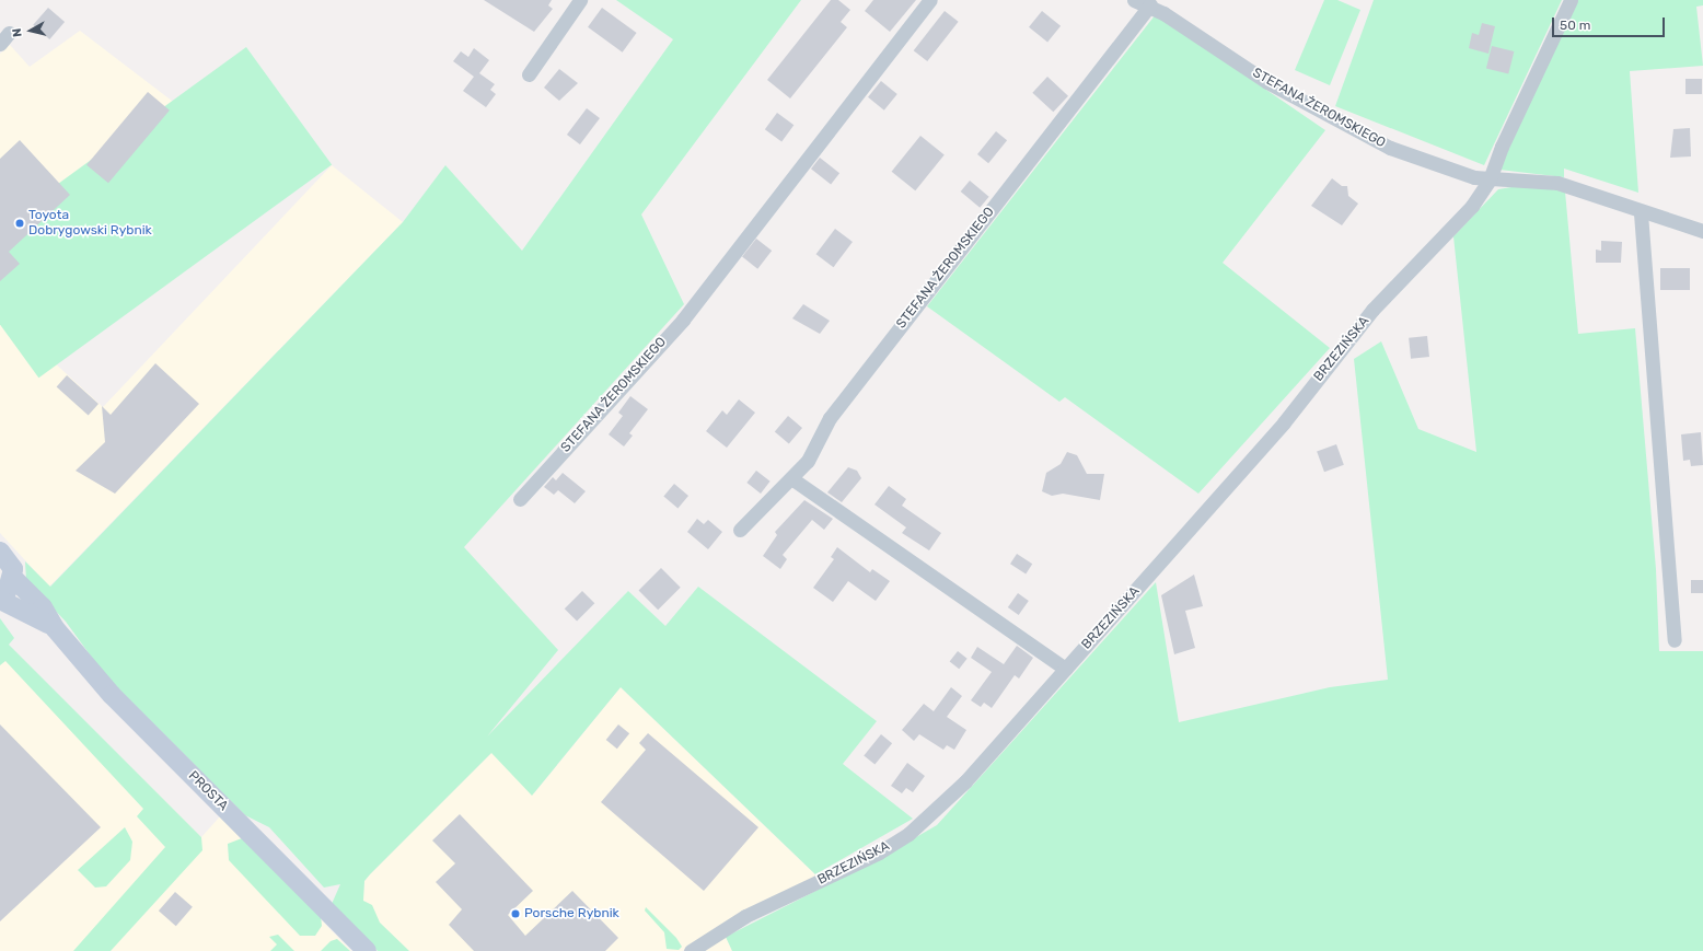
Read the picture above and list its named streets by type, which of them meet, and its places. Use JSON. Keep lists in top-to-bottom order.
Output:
{
  "streets": {
    "main road": ["PROSTA"],
    "street": ["STEFANA ŻEROMSKIEGO", "BRZEZIŃSKA"]
  },
  "crossings": [
    ["STEFANA ŻEROMSKIEGO", "BRZEZIŃSKA"]
  ],
  "places": ["Toyota Dobrygowski Rybnik", "Porsche Rybnik"],
  "scale_bar": "50 m",
  "north": "left"
}
